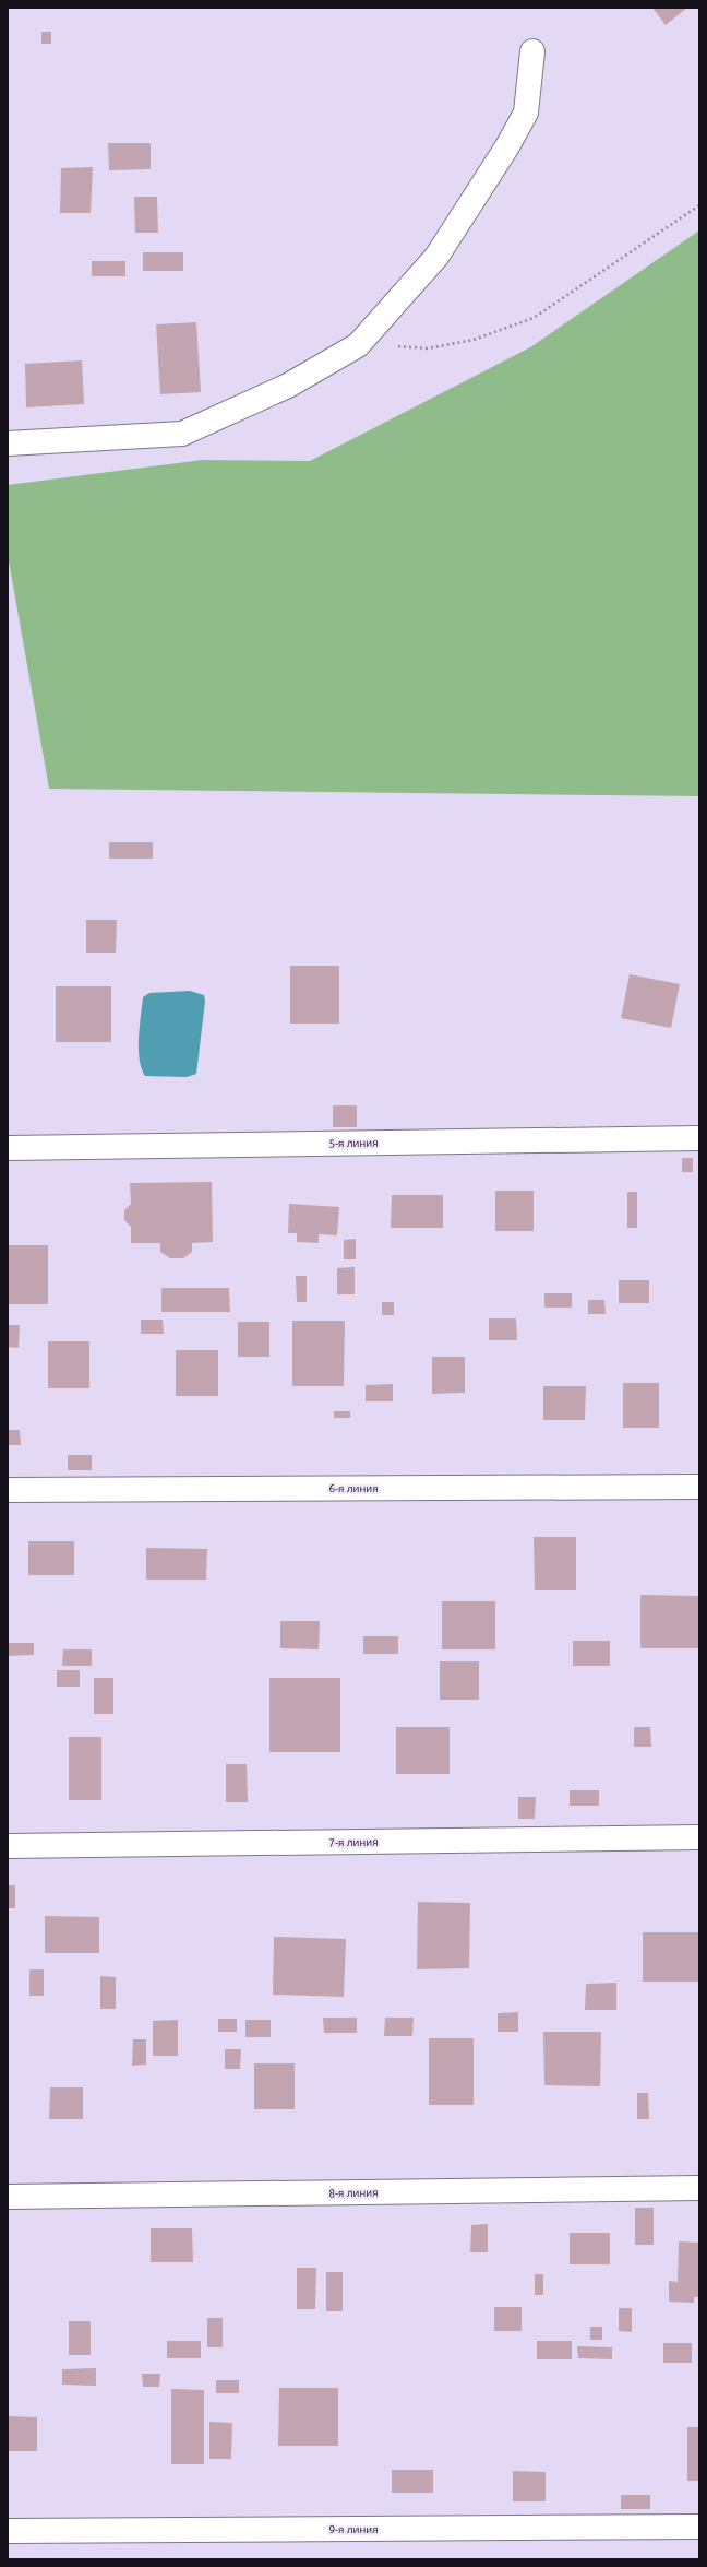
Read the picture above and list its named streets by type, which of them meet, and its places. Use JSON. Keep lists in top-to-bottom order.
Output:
{
  "streets": {
    "street": [
      "5-я линия",
      "6-я линия",
      "7-я линия",
      "8-я линия",
      "9-я линия"
    ]
  }
}
